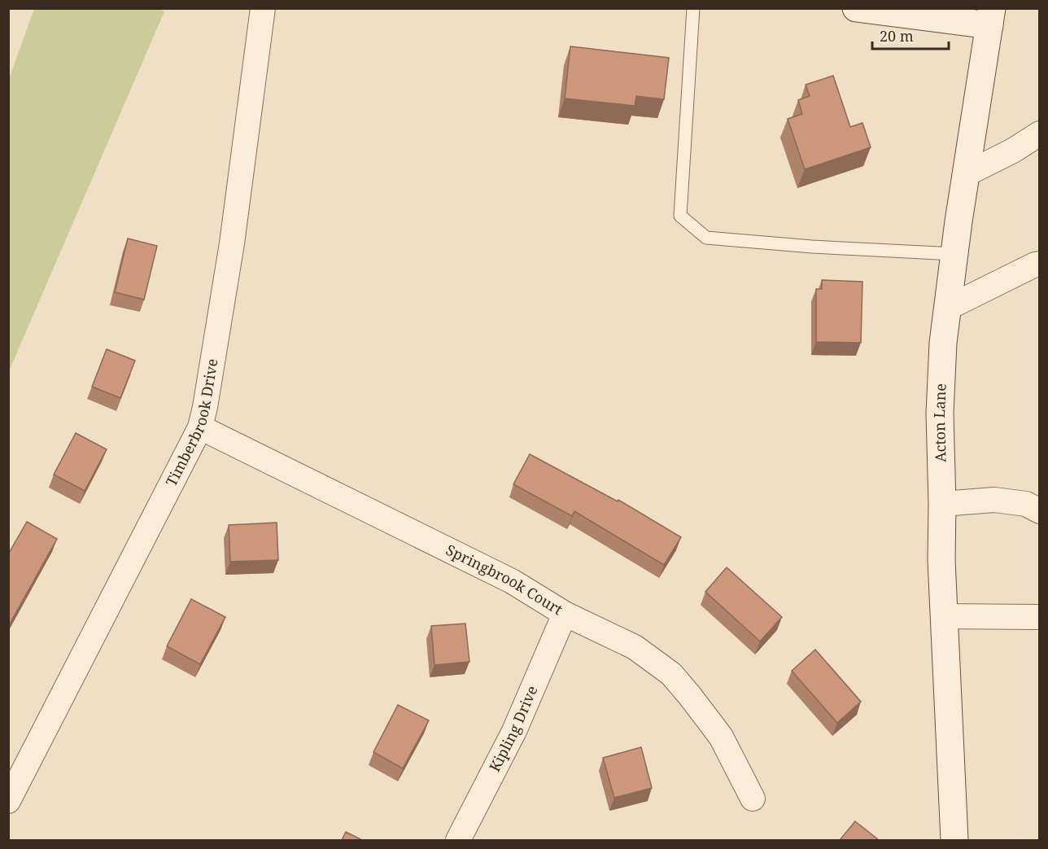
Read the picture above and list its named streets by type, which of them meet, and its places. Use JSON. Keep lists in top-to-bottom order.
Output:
{
  "streets": {
    "street": [
      "Timberbrook Drive",
      "Acton Lane",
      "Springbrook Court",
      "Kipling Drive"
    ]
  },
  "crossings": [
    ["Timberbrook Drive", "Springbrook Court"],
    ["Springbrook Court", "Kipling Drive"]
  ],
  "scale_bar": "20 m"
}
